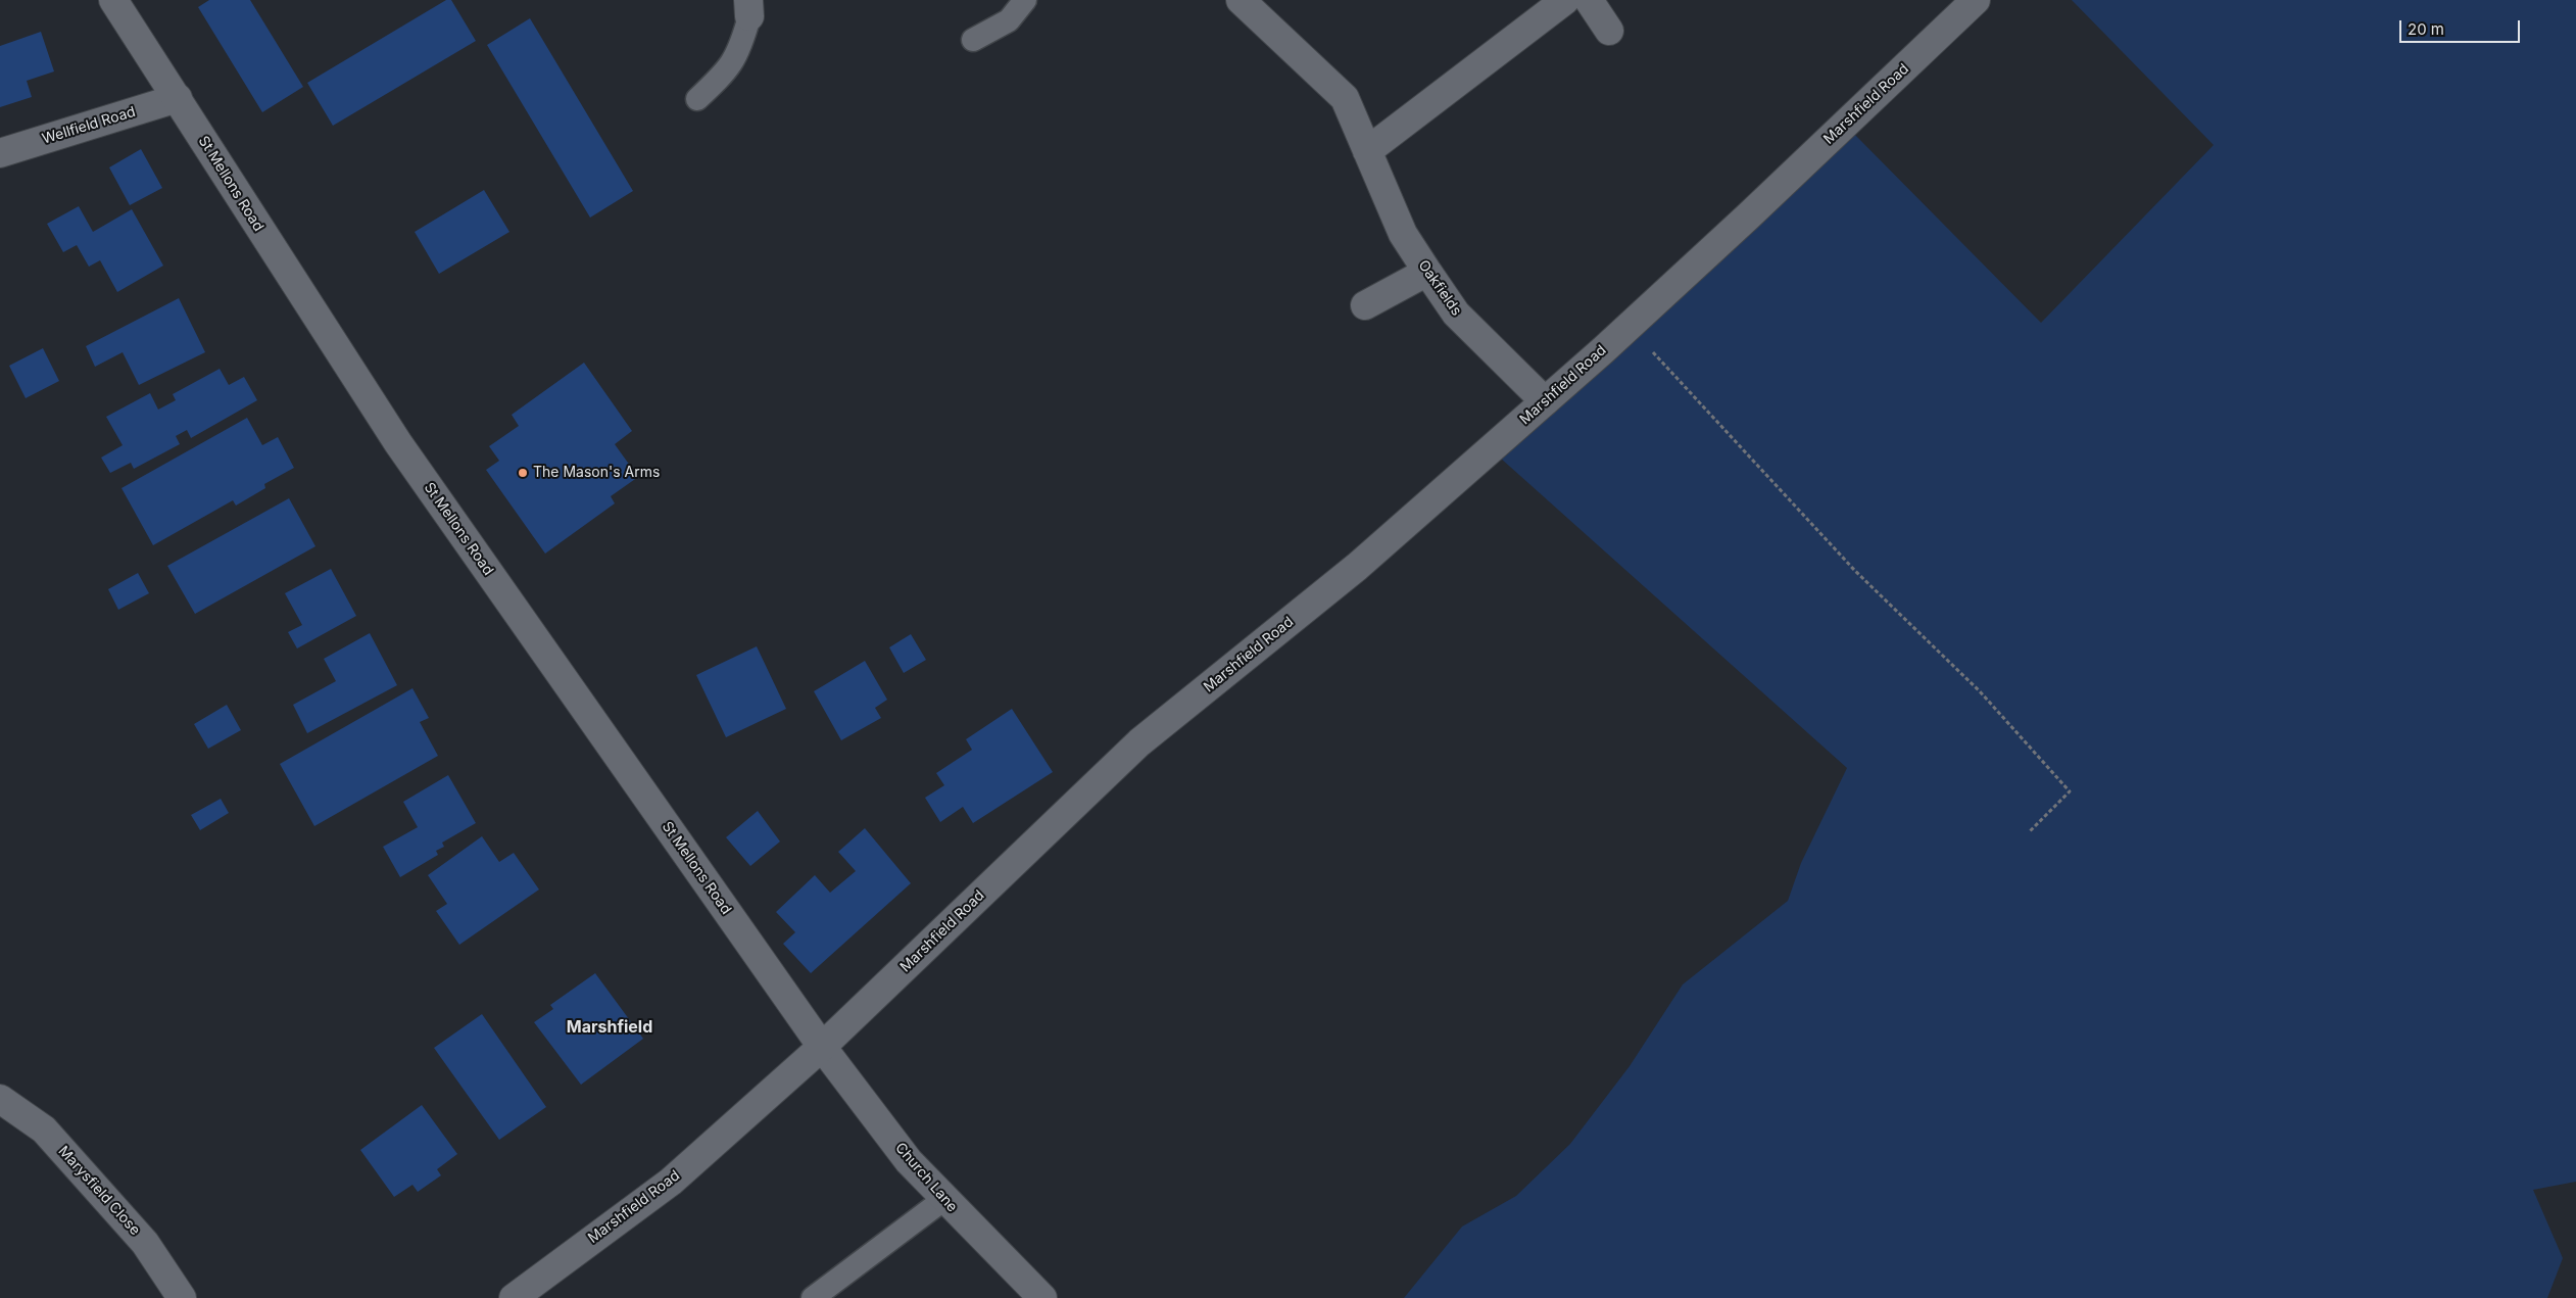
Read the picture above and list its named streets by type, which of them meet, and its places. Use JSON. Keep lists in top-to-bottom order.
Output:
{
  "streets": {
    "street": [
      "Marshfield Road",
      "Wellfield Road",
      "St Mellons Road",
      "Oakfields",
      "Church Lane",
      "Marysfield Close"
    ]
  },
  "crossings": [
    ["Marshfield Road", "St Mellons Road"],
    ["Marshfield Road", "Oakfields"],
    ["Marshfield Road", "Church Lane"],
    ["Wellfield Road", "St Mellons Road"],
    ["St Mellons Road", "Church Lane"]
  ],
  "districts": ["Marshfield"],
  "places": ["The Mason's Arms"],
  "scale_bar": "20 m"
}
